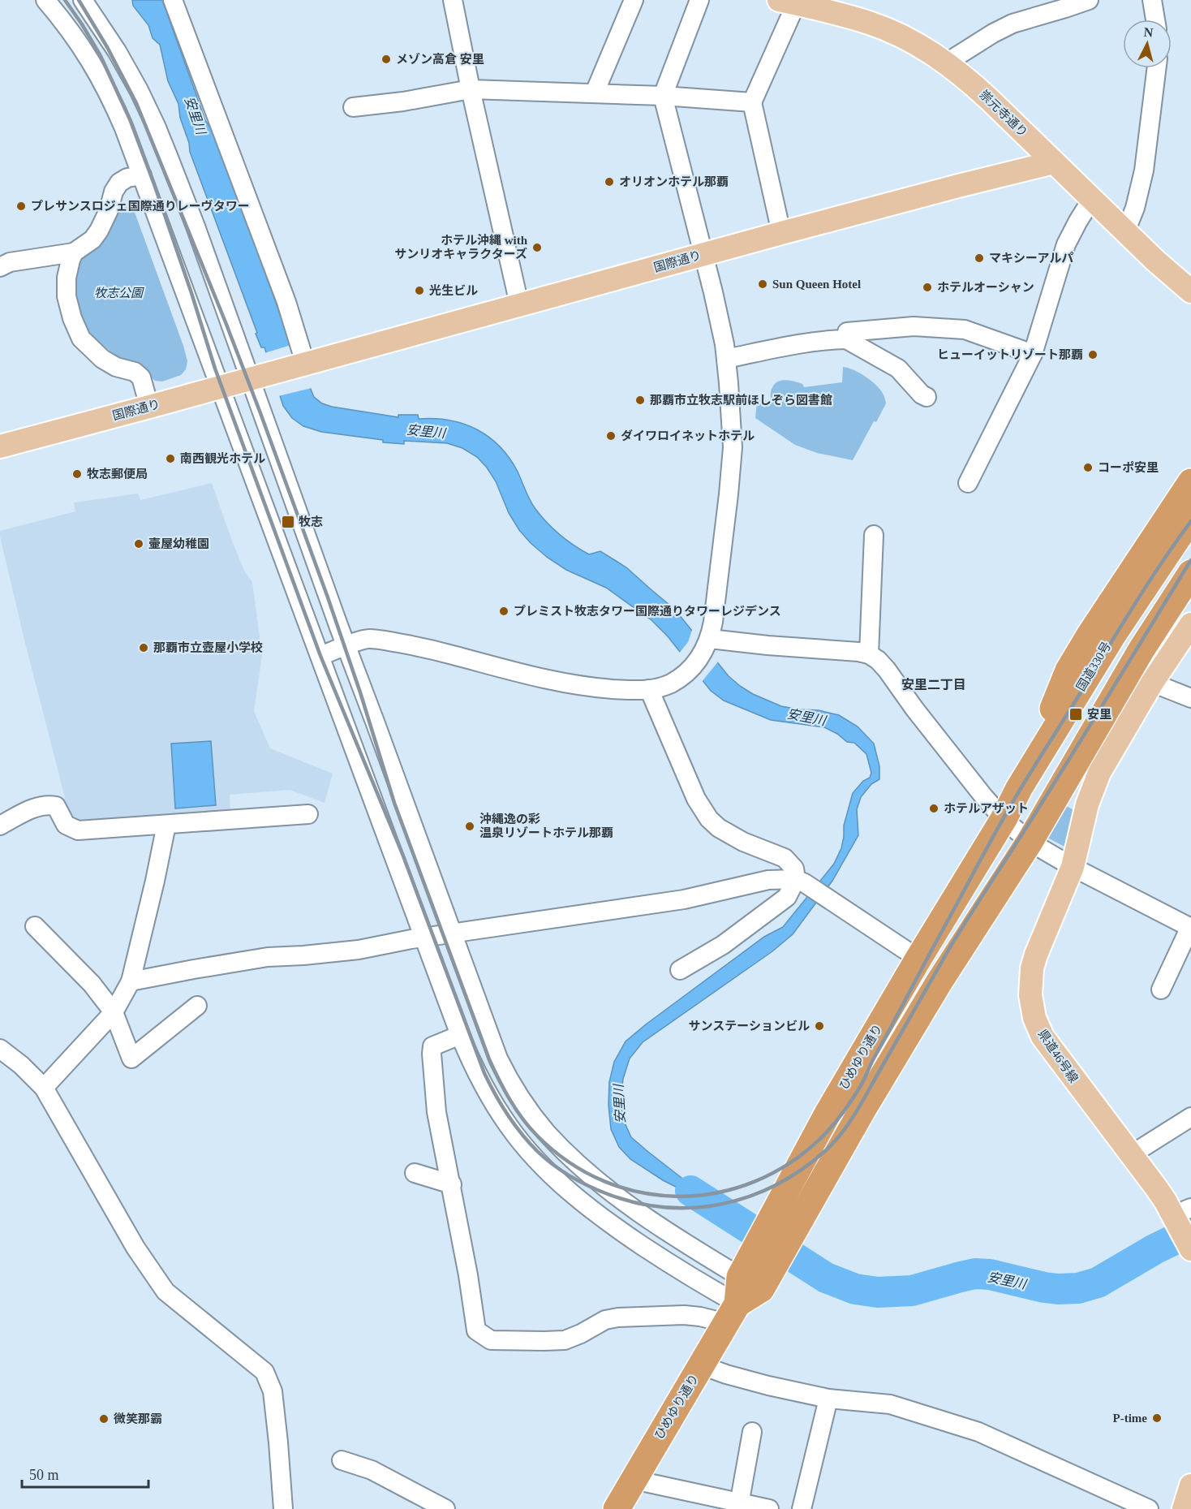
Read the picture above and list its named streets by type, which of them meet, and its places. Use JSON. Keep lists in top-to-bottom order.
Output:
{
  "streets": {
    "highway": ["国道330号", "ひめゆり通り"],
    "main road": ["崇元寺通り", "国際通り", "県道46号線"]
  },
  "crossings": [
    ["崇元寺通り", "国際通り"],
    ["国道330号", "ひめゆり通り"]
  ],
  "districts": ["安里二丁目"],
  "water": ["安里川"],
  "parks": ["牧志公園"],
  "places": {
    "other": [
      "メゾン高倉 安里",
      "オリオンホテル那覇",
      "プレサンスロジェ国際通りレーヴタワー",
      "ホテル沖縄 with サンリオキャラクターズ",
      "マキシーアルパ",
      "Sun Queen Hotel",
      "ホテルオーシャン",
      "光生ビル",
      "ヒューイットリゾート那覇",
      "那覇市立牧志駅前ほしぞら図書館",
      "ダイワロイネットホテル",
      "南西観光ホテル",
      "コーポ安里",
      "牧志郵便局",
      "壷屋幼稚園",
      "プレミスト牧志タワー国際通りタワーレジデンス",
      "那覇市立壺屋小学校",
      "ホテルアザット",
      "沖縄逸の彩 温泉リゾートホテル那覇",
      "サンステーションビル",
      "P-time",
      "微笑那霸"
    ],
    "transit": ["牧志", "安里"]
  },
  "scale_bar": "50 m",
  "north": "top"
}
